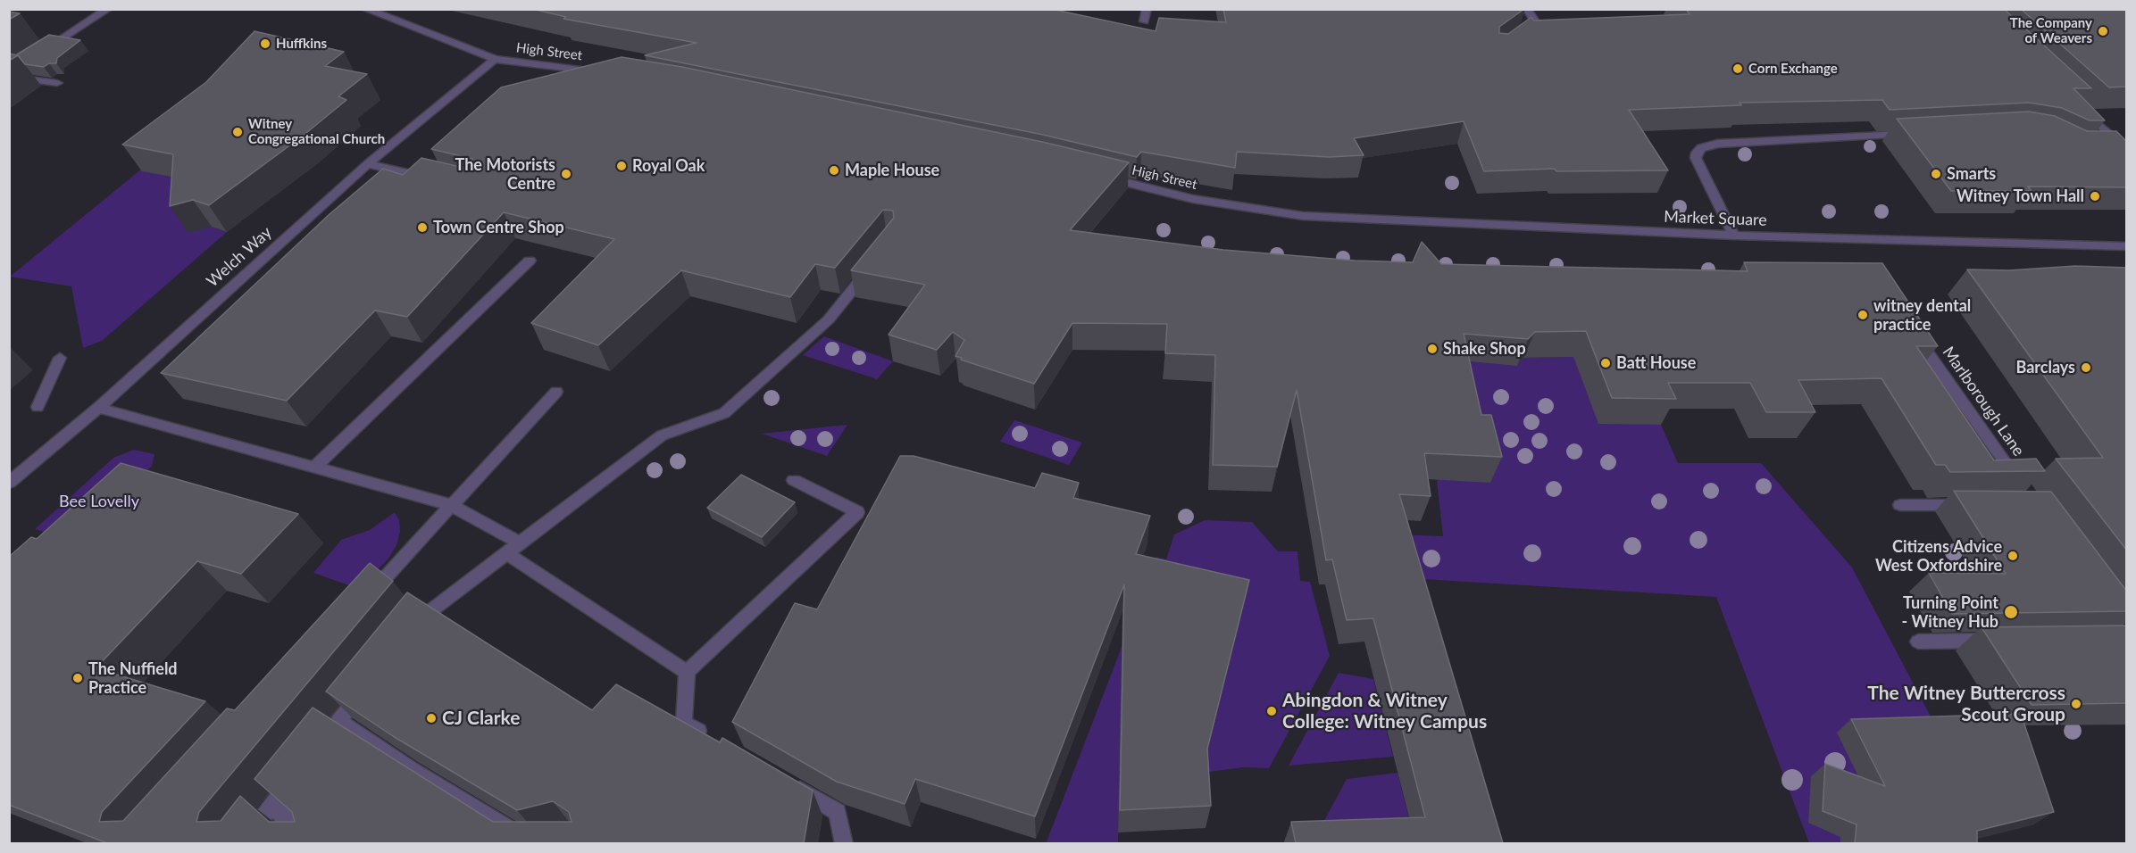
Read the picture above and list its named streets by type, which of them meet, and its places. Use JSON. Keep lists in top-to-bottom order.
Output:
{
  "streets": {
    "street": [
      "High Street",
      "Market Square",
      "Welch Way",
      "Marlborough Lane"
    ]
  },
  "crossings": [
    ["High Street", "Market Square"],
    ["High Street", "Welch Way"]
  ],
  "parks": ["Bee Lovelly"],
  "places": [
    "The Company of Weavers",
    "Huffkins",
    "Corn Exchange",
    "Witney Congregational Church",
    "Royal Oak",
    "Maple House",
    "The Motorists Centre",
    "Smarts",
    "Witney Town Hall",
    "Town Centre Shop",
    "witney dental practice",
    "Shake Shop",
    "Batt House",
    "Barclays",
    "Citizens Advice West Oxfordshire",
    "Turning Point - Witney Hub",
    "The Nuffield Practice",
    "The Witney Buttercross Scout Group",
    "Abingdon & Witney College: Witney Campus",
    "CJ Clarke"
  ]
}
